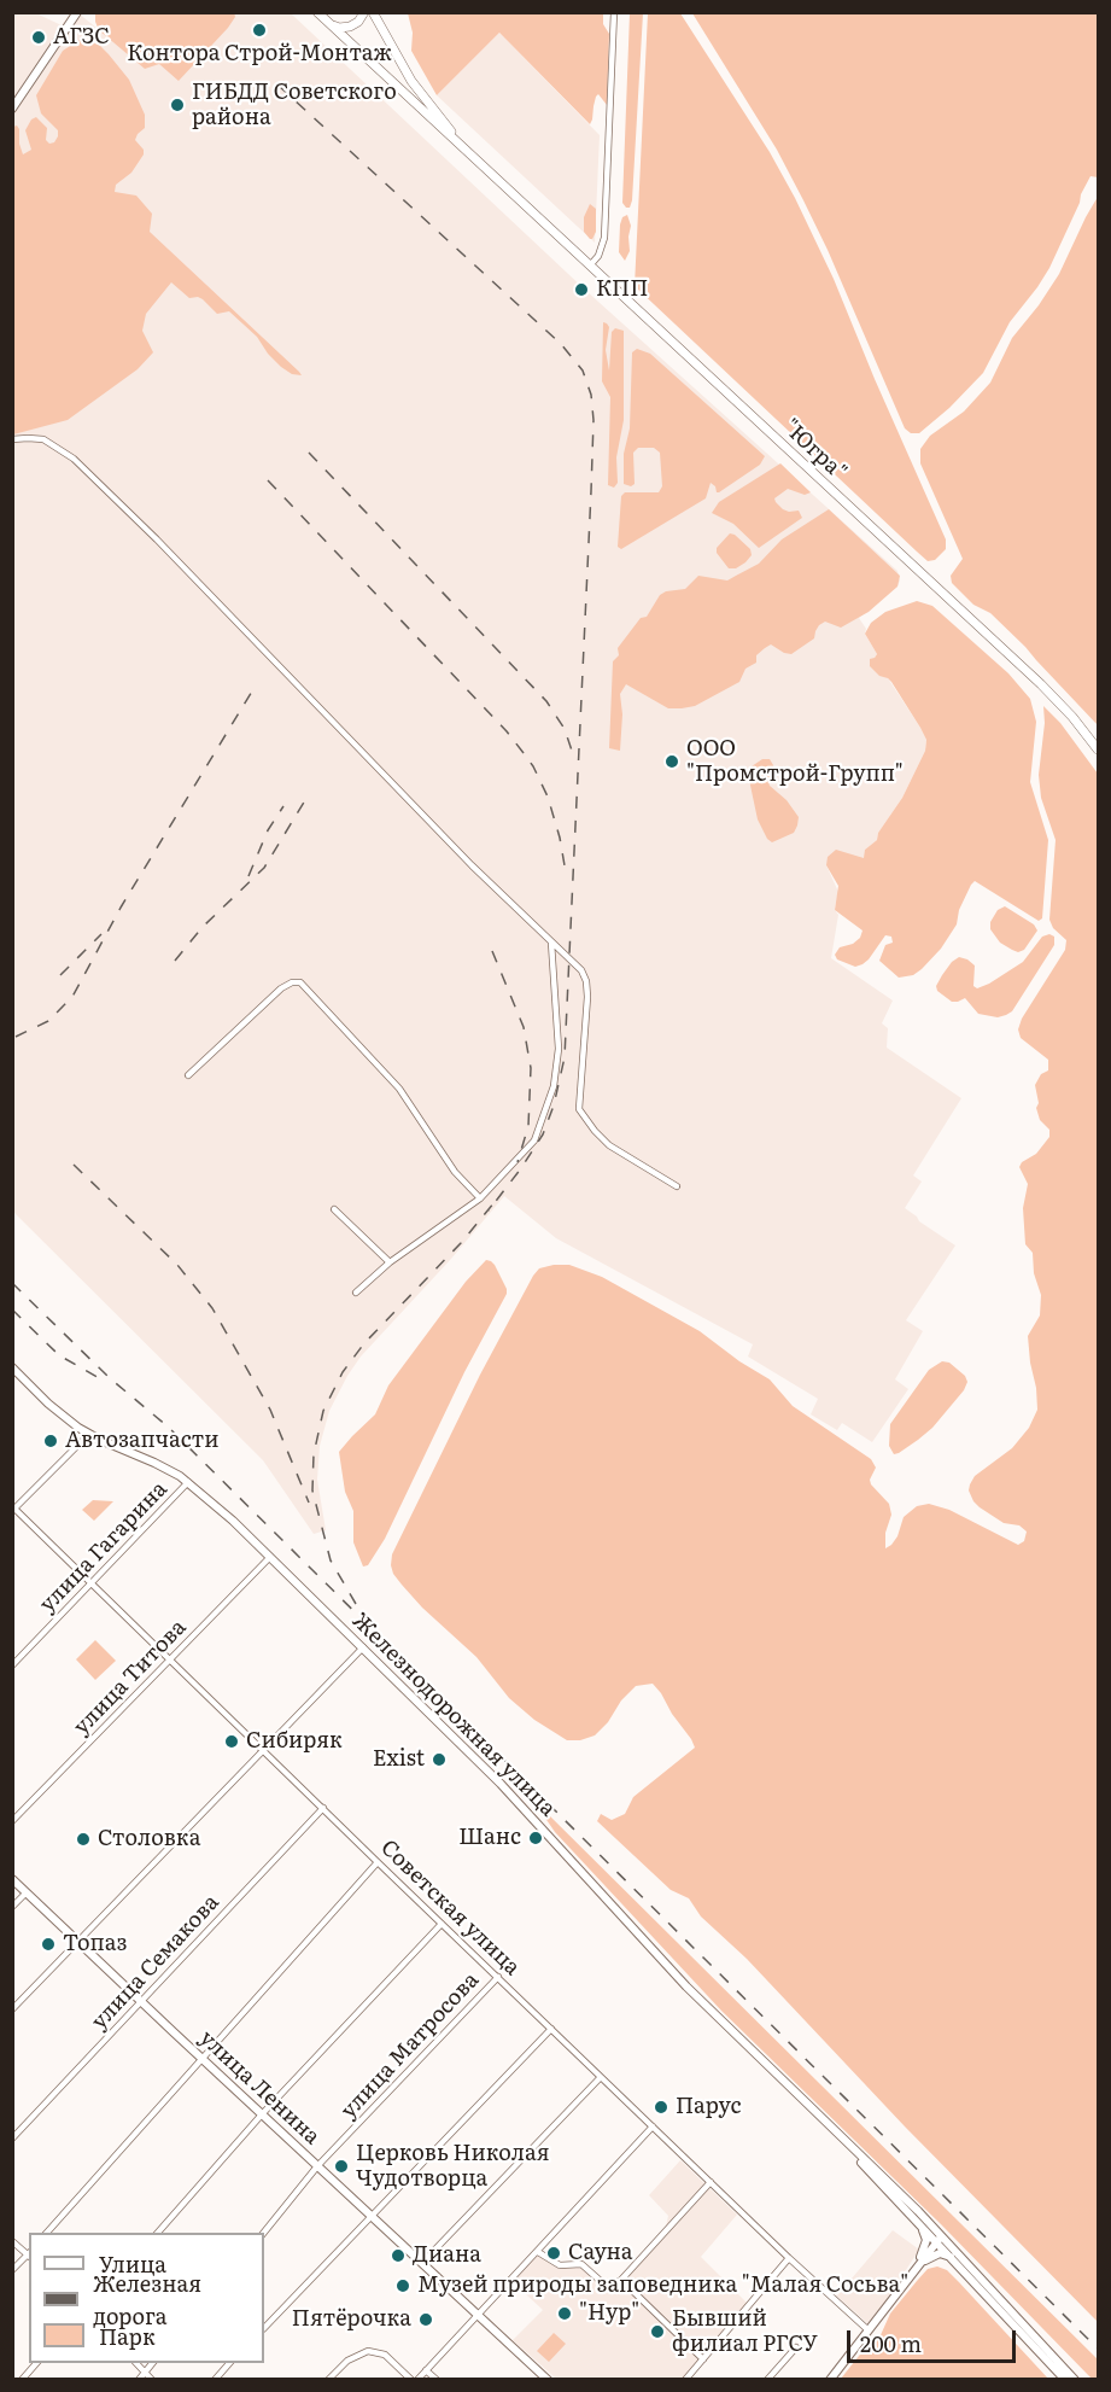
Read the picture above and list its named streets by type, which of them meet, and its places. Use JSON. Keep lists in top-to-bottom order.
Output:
{
  "streets": {
    "highway": ["\"Югра\""],
    "main road": ["Железнодорожная улица", "улица Ленина"],
    "street": [
      "улица Гагарина",
      "улица Титова",
      "Советская улица",
      "улица Семакова",
      "улица Матросова"
    ]
  },
  "crossings": [
    ["улица Гагарина", "Железнодорожная улица"],
    ["улица Гагарина", "Советская улица"],
    ["улица Титова", "Железнодорожная улица"],
    ["улица Титова", "Советская улица"],
    ["Советская улица", "улица Семакова"],
    ["Советская улица", "улица Матросова"],
    ["улица Семакова", "улица Ленина"],
    ["улица Матросова", "улица Ленина"]
  ],
  "places": [
    "Контора Строй-Монтаж",
    "АГЗС",
    "ГИБДД Советского района",
    "КПП",
    "ООО \"Промстрой-Групп\"",
    "Автозапчасти",
    "Сибиряк",
    "Exist",
    "Шанс",
    "Столовка",
    "Топаз",
    "Парус",
    "Церковь Николая Чудотворца",
    "Сауна",
    "Диана",
    "Музей природы заповедника \"Малая Сосьва\"",
    "\"Нур\"",
    "Пятёрочка",
    "Бывший филиал РГСУ"
  ],
  "legend": ["Улица", "Железная дорога", "Парк"],
  "scale_bar": "200 m"
}
